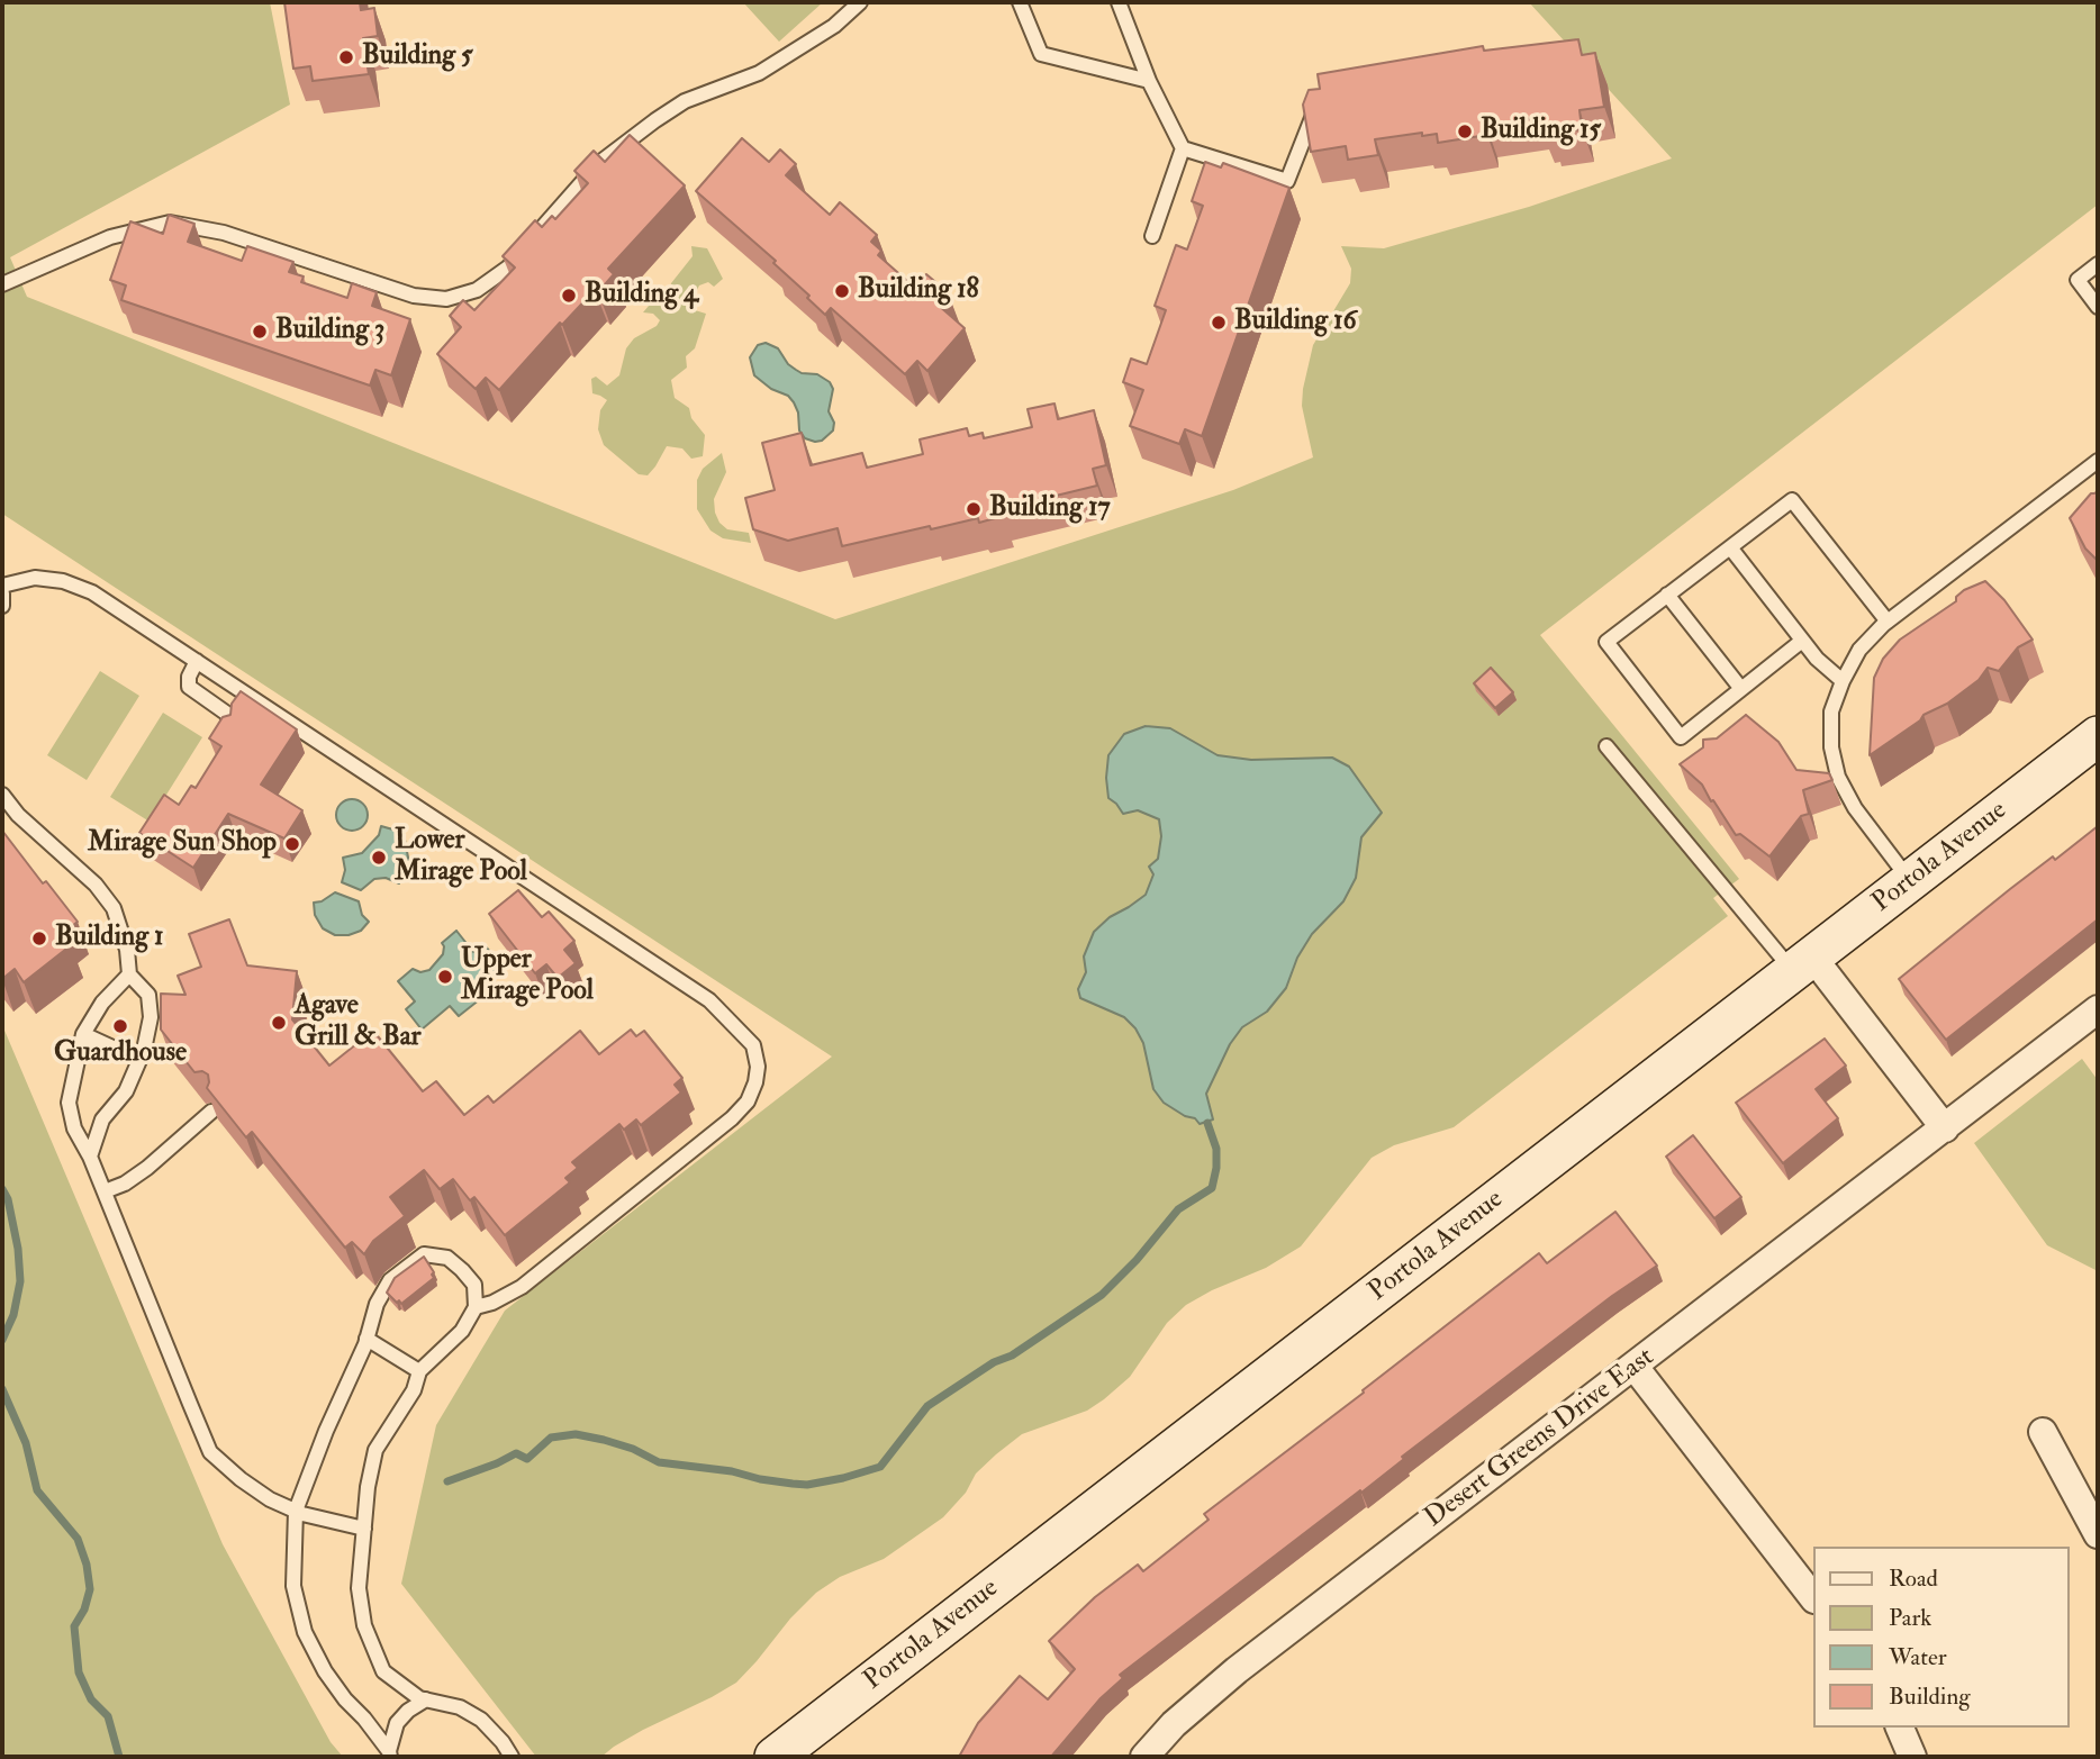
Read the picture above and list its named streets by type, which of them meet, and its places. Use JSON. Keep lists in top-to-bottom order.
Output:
{
  "streets": {
    "main road": ["Portola Avenue"],
    "street": ["Desert Greens Drive East"]
  },
  "places": [
    "Building 5",
    "Building 15",
    "Building 18",
    "Building 4",
    "Building 16",
    "Building 3",
    "Building 17",
    "Mirage Sun Shop",
    "Lower Mirage Pool",
    "Building 1",
    "Upper Mirage Pool",
    "Agave Grill & Bar",
    "Guardhouse"
  ],
  "legend": [
    "Road",
    "Park",
    "Water",
    "Building"
  ]
}
